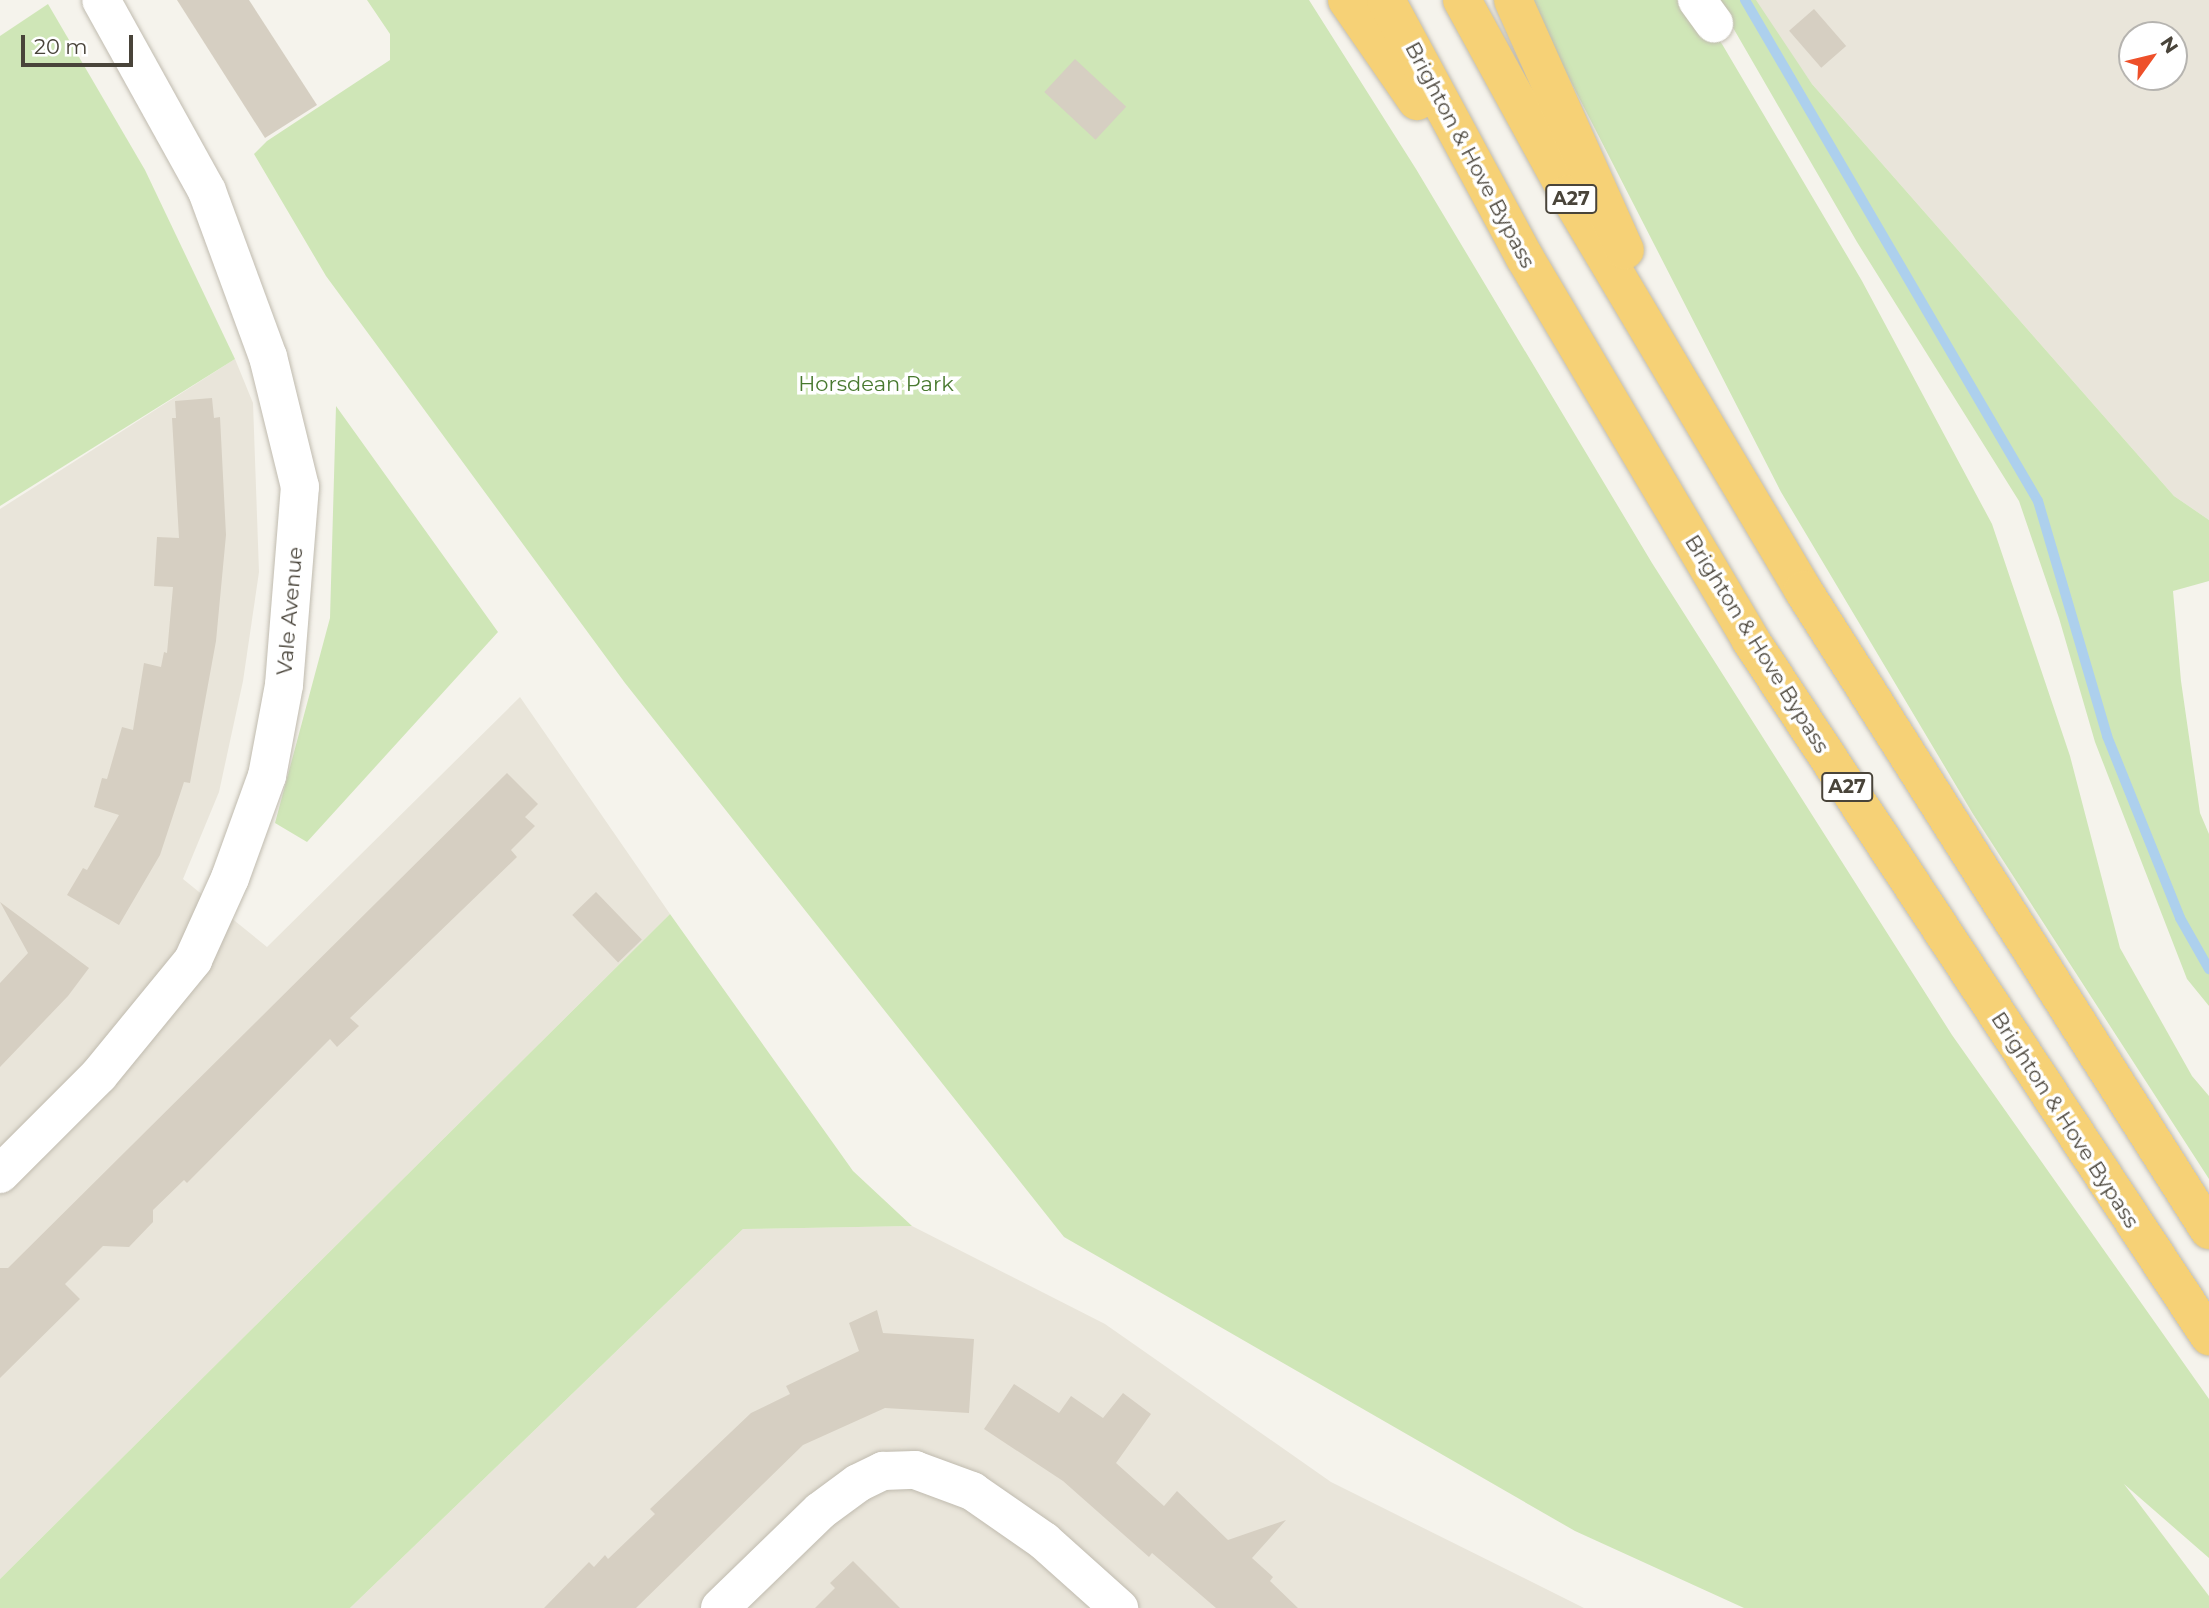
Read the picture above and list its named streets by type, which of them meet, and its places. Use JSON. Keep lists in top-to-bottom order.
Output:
{
  "streets": {
    "highway": ["Brighton & Hove Bypass", "A27"],
    "street": ["Vale Avenue"]
  },
  "crossings": [
    ["Brighton & Hove Bypass", "A27"]
  ],
  "parks": ["Horsdean Park"],
  "scale_bar": "20 m",
  "north": "top right"
}
